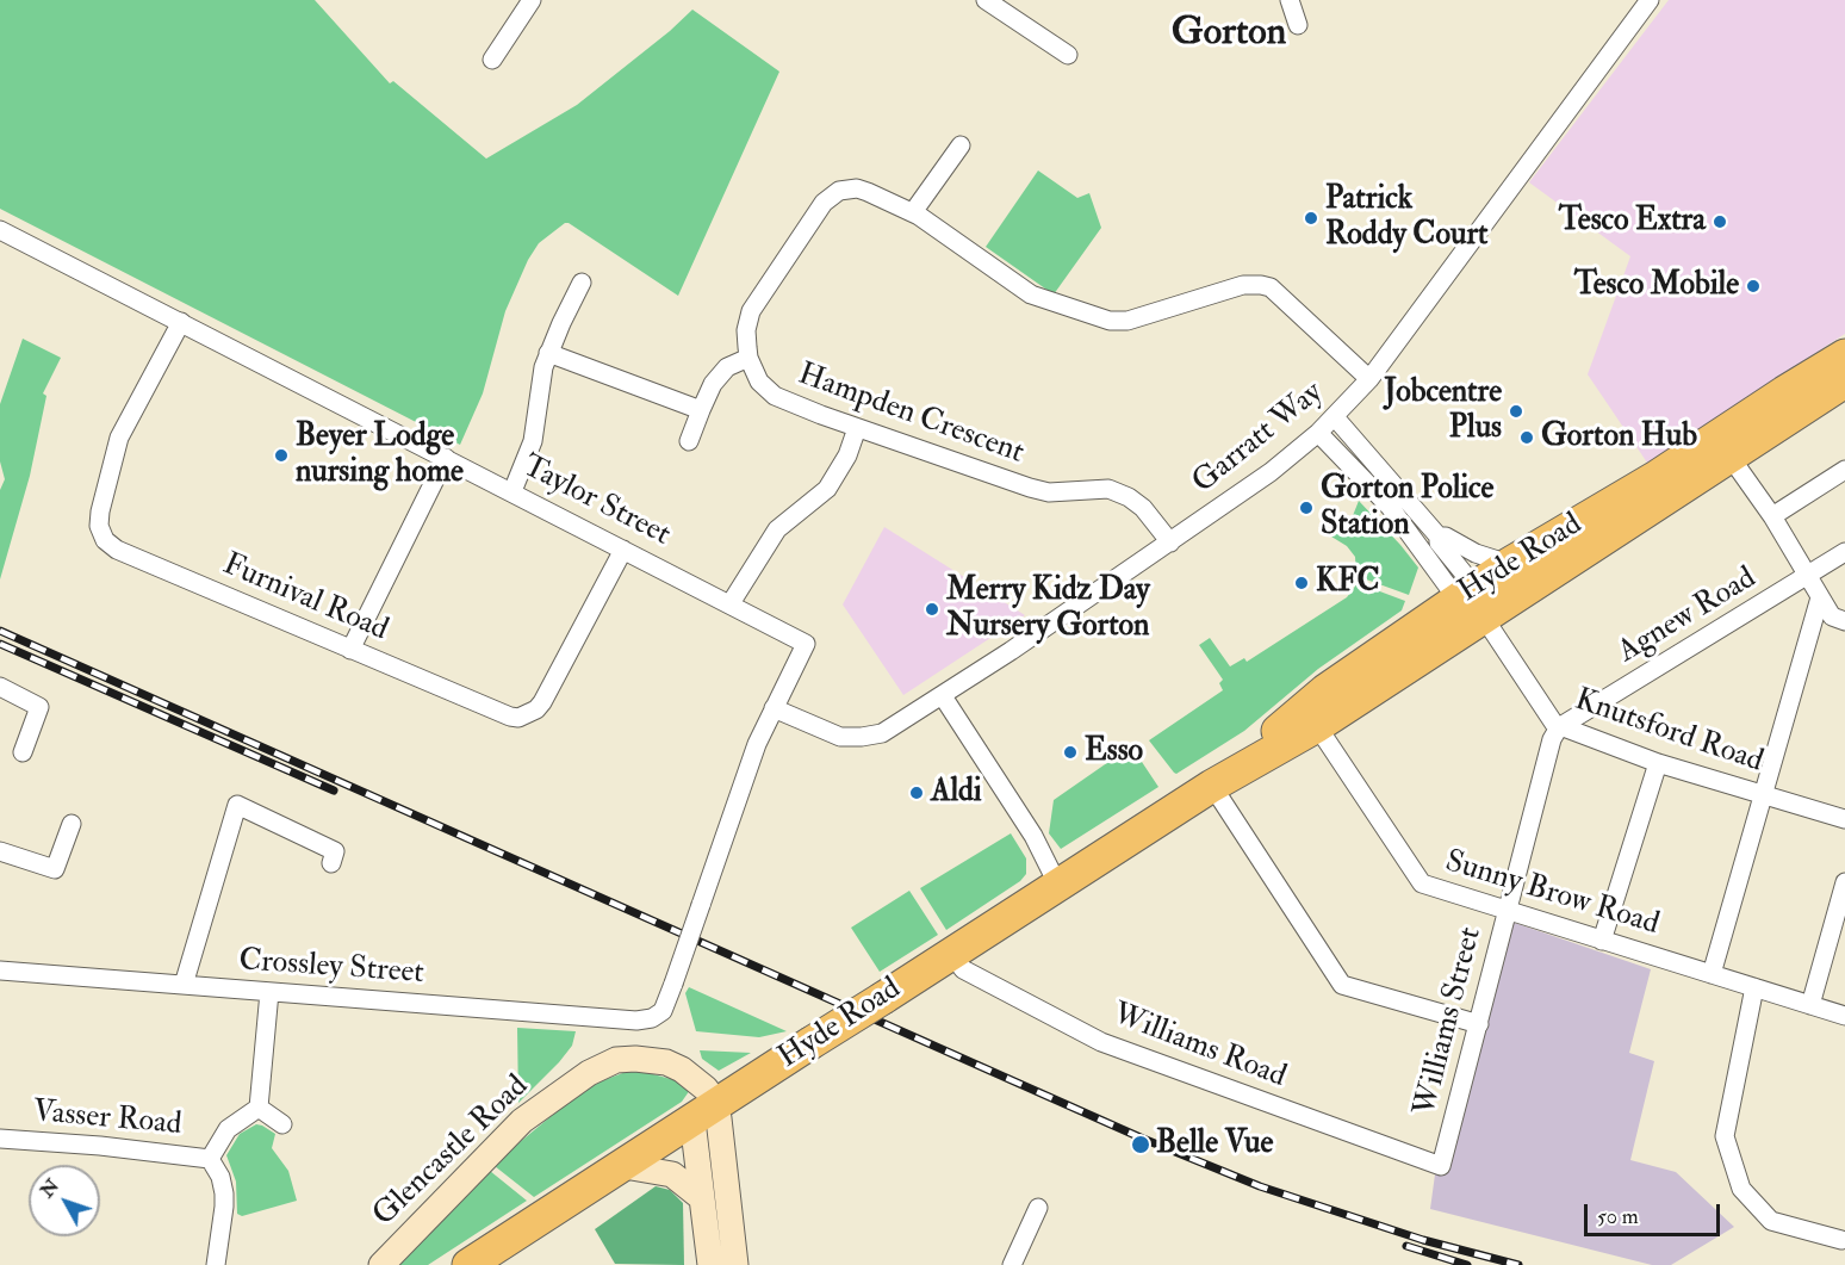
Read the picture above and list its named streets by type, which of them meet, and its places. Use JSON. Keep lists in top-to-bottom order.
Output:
{
  "streets": {
    "highway": ["Hyde Road"],
    "main road": ["Glencastle Road"],
    "street": [
      "Hampden Crescent",
      "Garratt Way",
      "Taylor Street",
      "Furnival Road",
      "Agnew Road",
      "Knutsford Road",
      "Sunny Brow Road",
      "Crossley Street",
      "Williams Street",
      "Williams Road",
      "Vasser Road"
    ]
  },
  "crossings": [
    ["Hampden Crescent", "Garratt Way"],
    ["Garratt Way", "Taylor Street"],
    ["Taylor Street", "Furnival Road"],
    ["Taylor Street", "Crossley Street"],
    ["Hyde Road", "Knutsford Road"],
    ["Hyde Road", "Sunny Brow Road"],
    ["Hyde Road", "Williams Road"],
    ["Hyde Road", "Glencastle Road"],
    ["Agnew Road", "Knutsford Road"],
    ["Agnew Road", "Williams Street"],
    ["Knutsford Road", "Williams Street"],
    ["Sunny Brow Road", "Williams Street"],
    ["Williams Street", "Williams Road"]
  ],
  "districts": ["Gorton"],
  "places": [
    "Patrick Roddy Court",
    "Tesco Extra",
    "Tesco Mobile",
    "Jobcentre Plus",
    "Gorton Hub",
    "Beyer Lodge nursing home",
    "Gorton Police Station",
    "KFC",
    "Merry Kidz Day Nursery Gorton",
    "Esso",
    "Aldi",
    "Belle Vue"
  ],
  "scale_bar": "50 m",
  "north": "top left"
}
